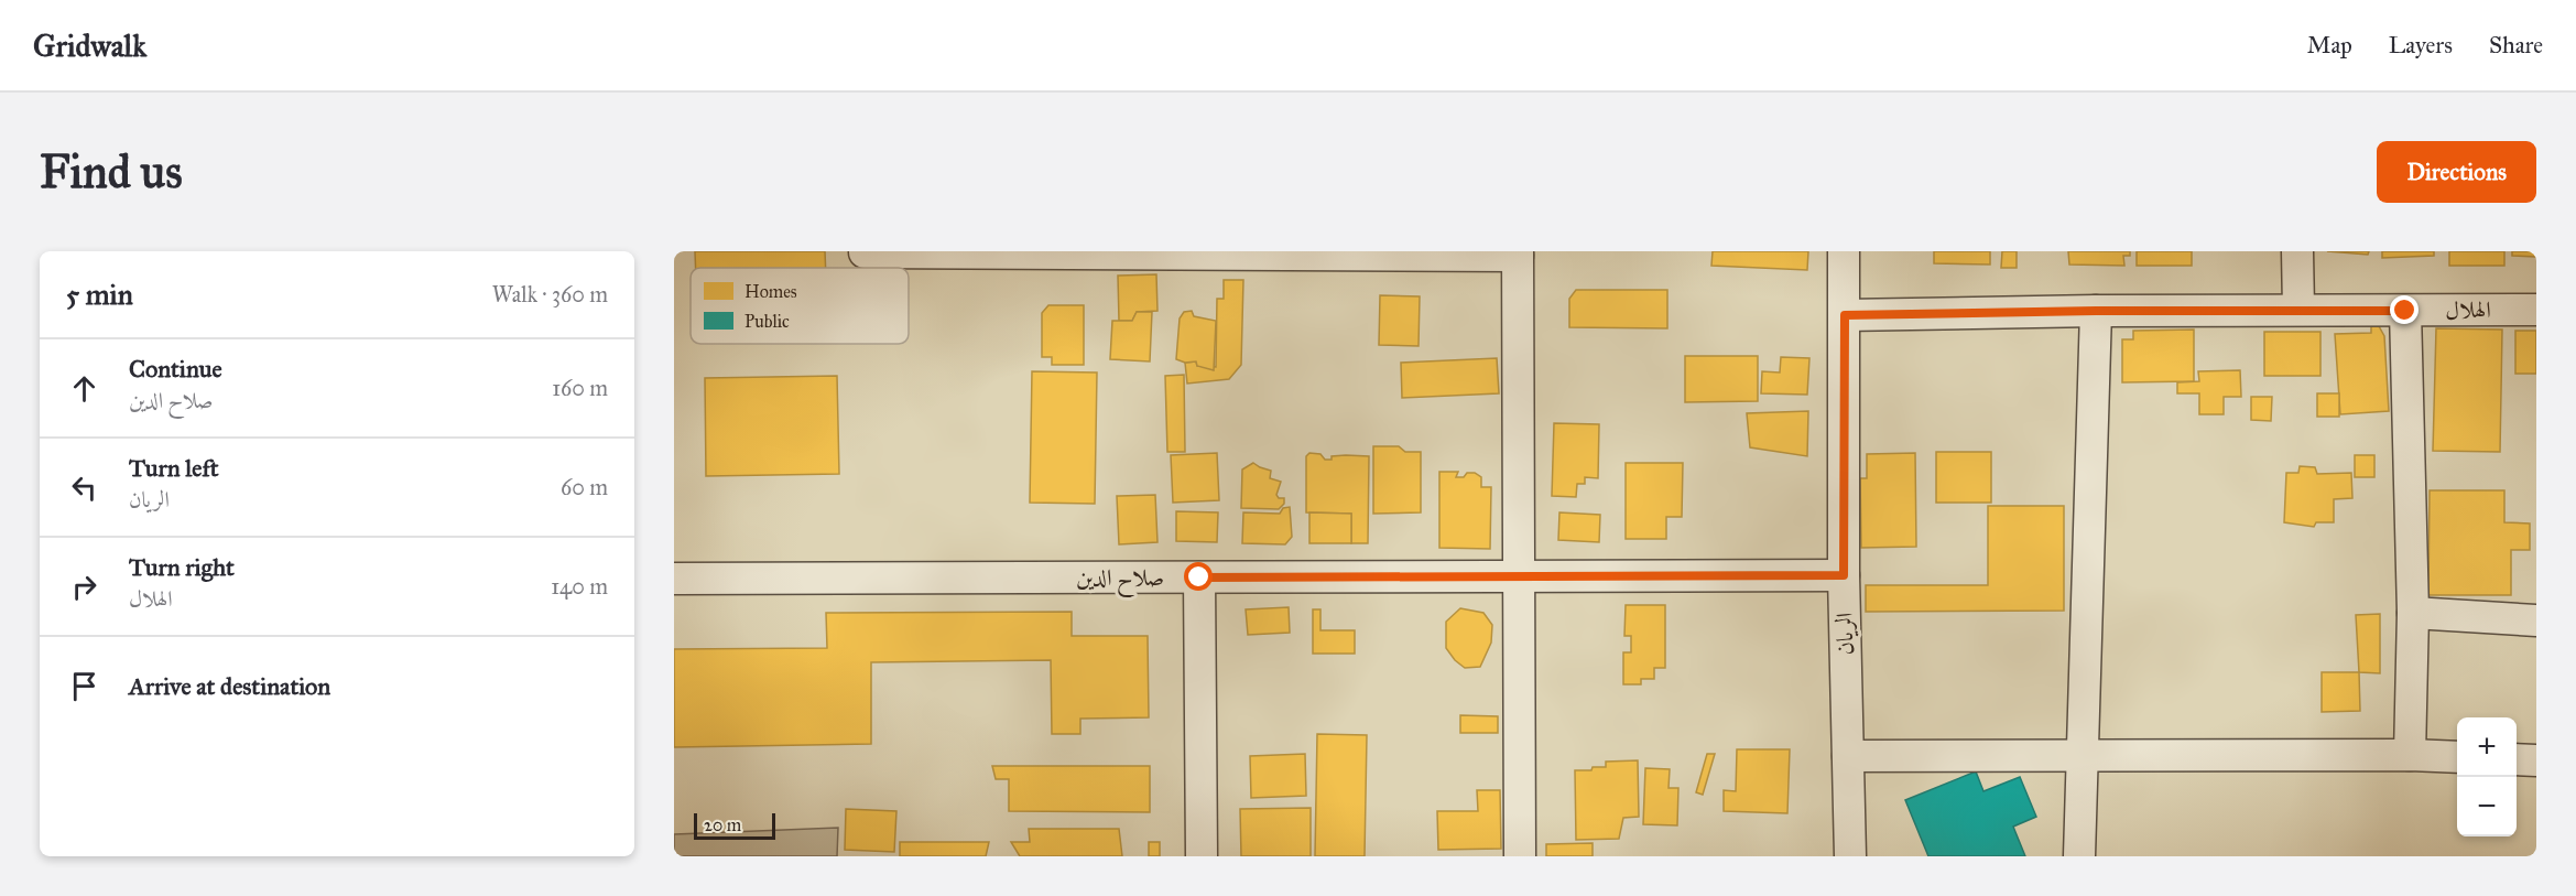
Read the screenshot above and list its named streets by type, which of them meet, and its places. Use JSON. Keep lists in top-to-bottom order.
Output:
{
  "streets": {
    "street": ["الهلال", "صلاح الدين", "الريان"]
  },
  "crossings": [
    ["الهلال", "الريان"],
    ["صلاح الدين", "الريان"]
  ],
  "legend": ["Homes", "Public"],
  "scale_bar": "20 m",
  "page": {
    "header": "Gridwalk",
    "nav": ["Map", "Layers", "Share"],
    "buttons": "Directions",
    "title": "Find us",
    "heading": ["5 min", "Walk · 360 m"],
    "list": [
      ["Continue", "صلاح الدين", "160 m"],
      ["Turn left", "الريان", "60 m"],
      ["Turn right", "الهلال", "140 m"],
      "Arrive at destination"
    ],
    "map_buttons": ["+", "−"],
    "scale": "20 m"
  }
}
